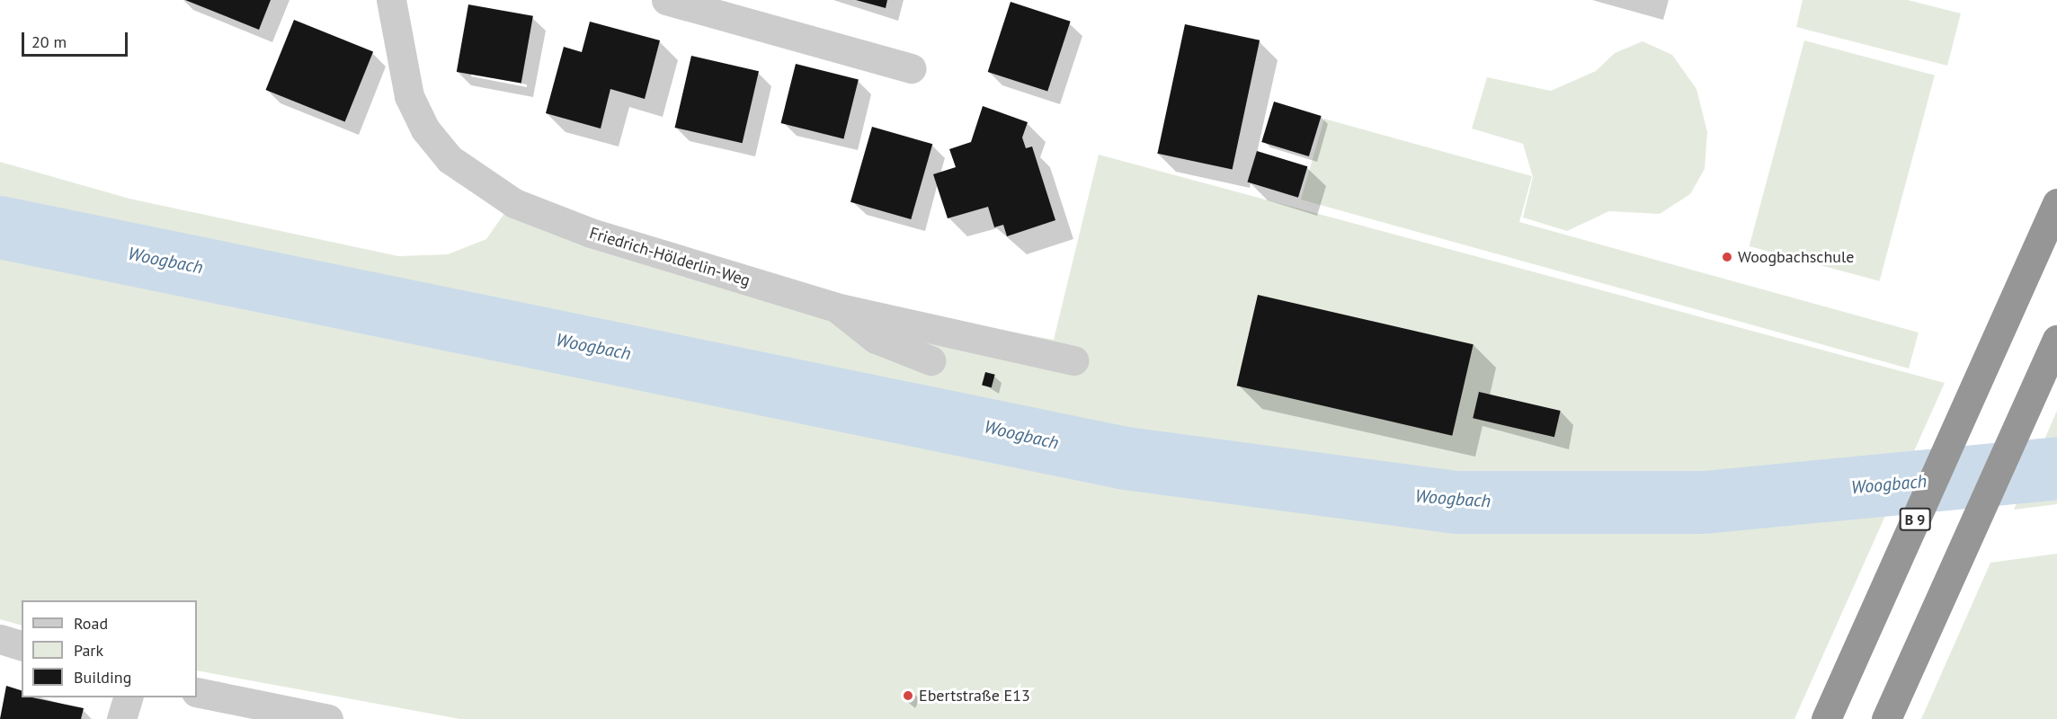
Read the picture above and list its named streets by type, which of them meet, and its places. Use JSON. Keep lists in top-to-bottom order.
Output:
{
  "streets": {
    "highway": ["B 9"],
    "street": ["Friedrich-Hölderlin-Weg"]
  },
  "water": ["Woogbach"],
  "places": ["Woogbachschule", "Ebertstraße E13"],
  "legend": ["Road", "Park", "Building"],
  "scale_bar": "20 m"
}
